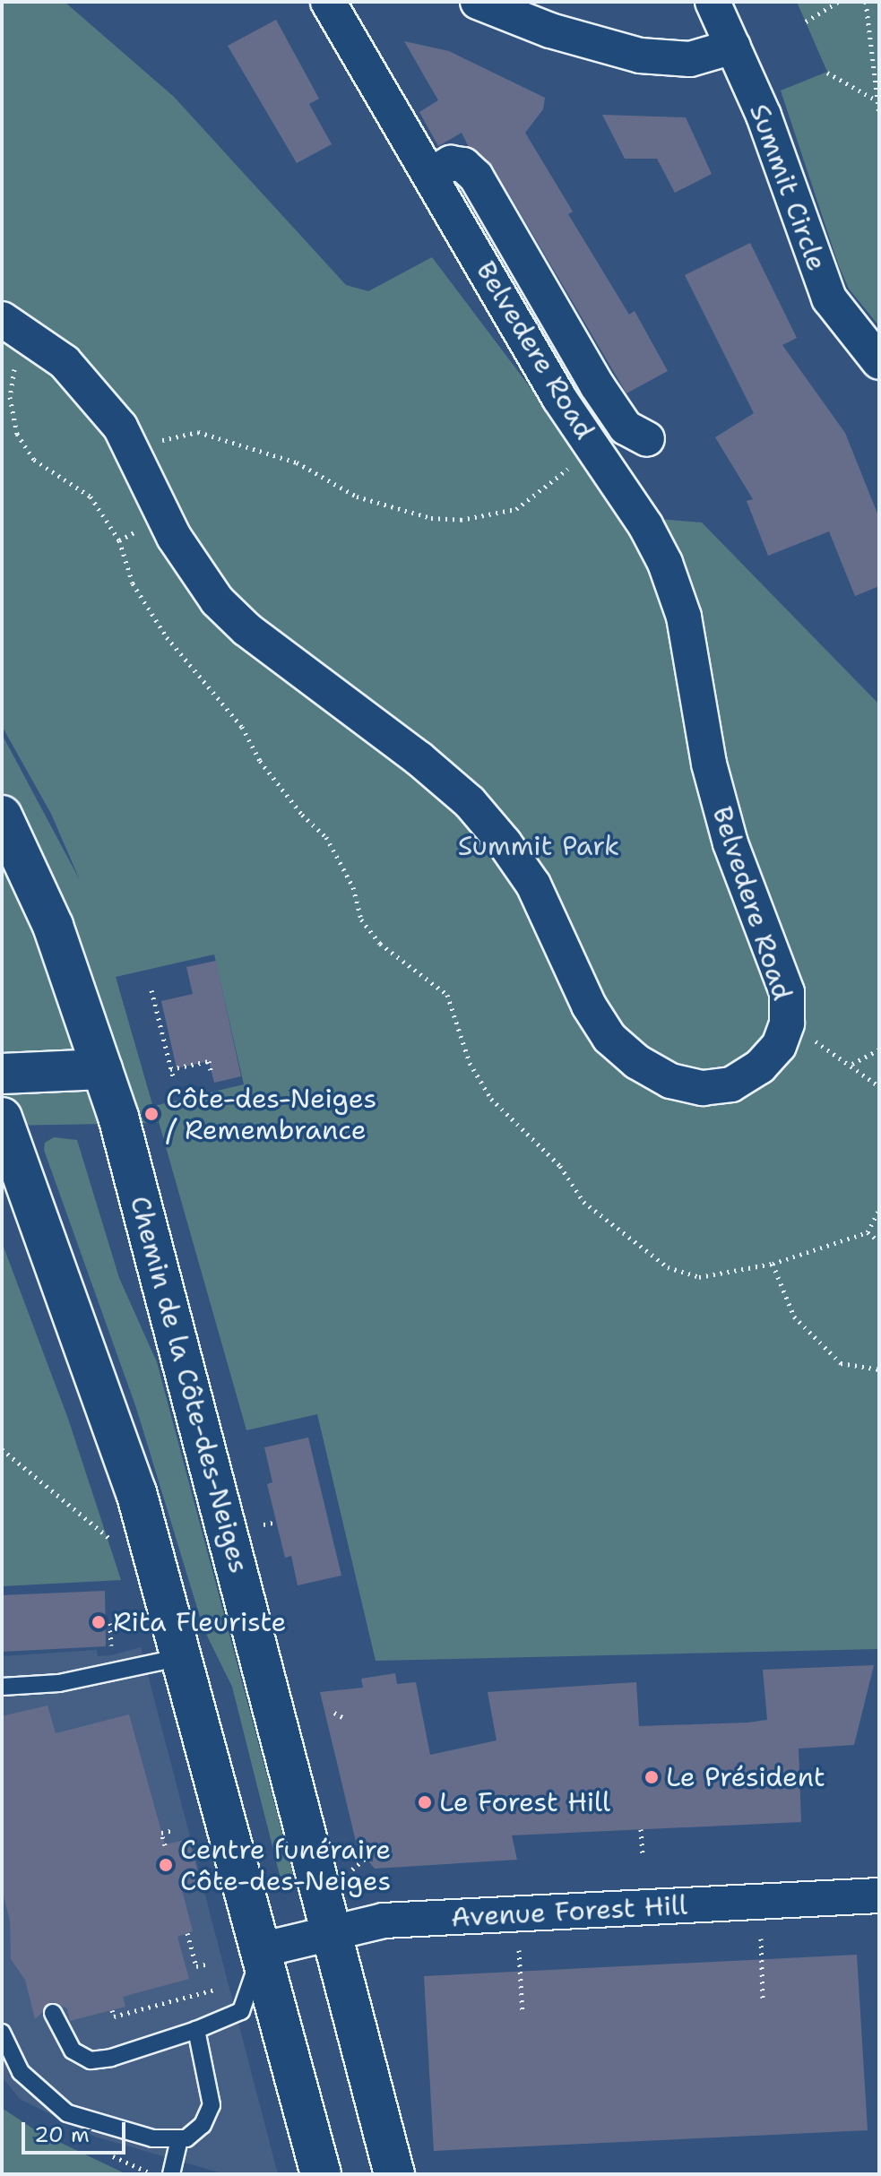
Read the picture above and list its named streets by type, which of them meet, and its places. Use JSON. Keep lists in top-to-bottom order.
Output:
{
  "streets": {
    "main road": ["Chemin de la Côte-des-Neiges"],
    "street": ["Summit Circle", "Belvedere Road", "Avenue Forest Hill"]
  },
  "crossings": [
    ["Chemin de la Côte-des-Neiges", "Avenue Forest Hill"]
  ],
  "parks": ["Summit Park"],
  "places": [
    "Côte-des-Neiges / Remembrance",
    "Rita Fleuriste",
    "Le Président",
    "Le Forest Hill",
    "Centre funéraire Côte-des-Neiges"
  ],
  "scale_bar": "20 m"
}
